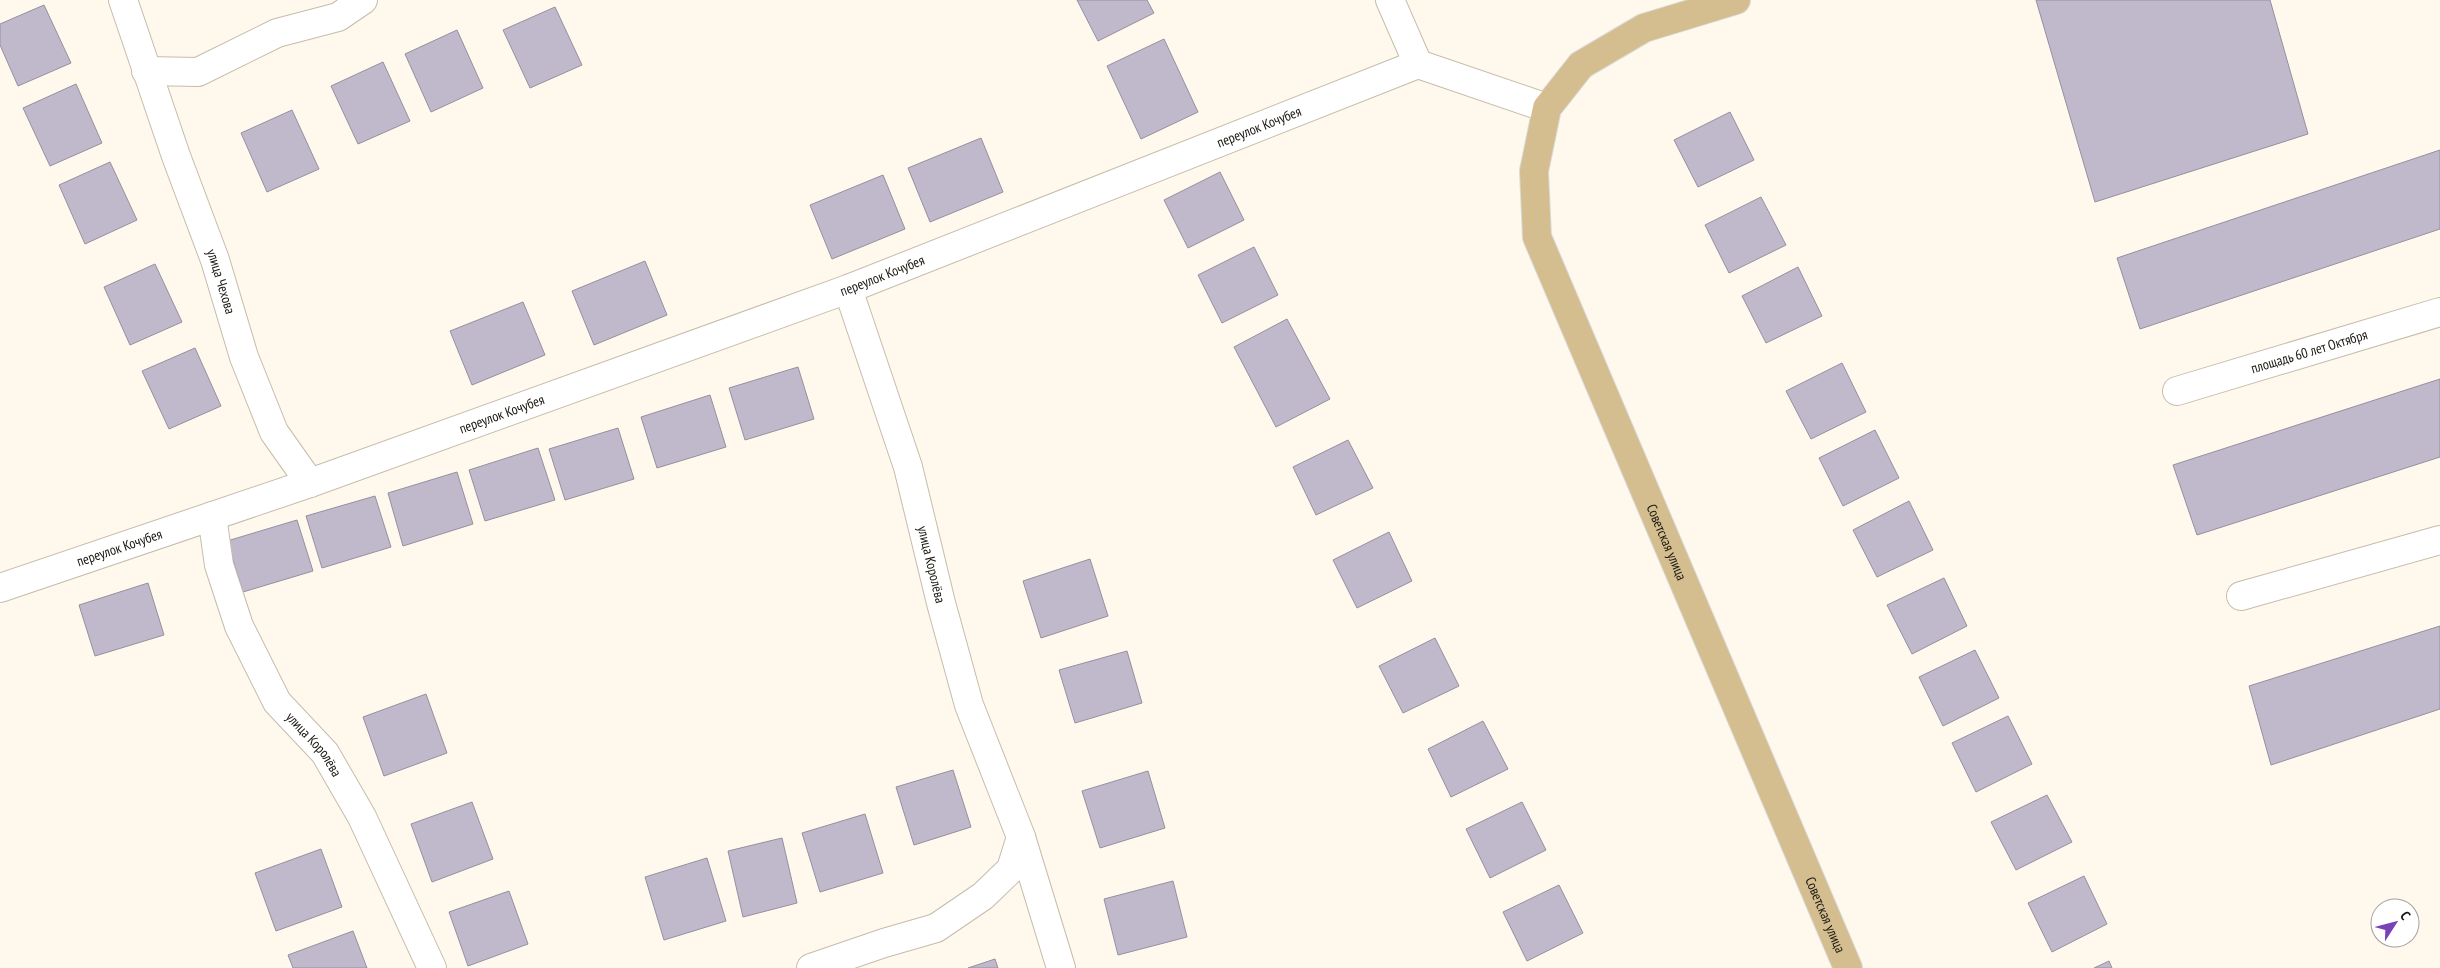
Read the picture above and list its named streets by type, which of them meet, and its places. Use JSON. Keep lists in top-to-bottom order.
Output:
{
  "streets": {
    "main road": ["Советская улица"],
    "street": [
      "переулок Кочубея",
      "улица Чехова",
      "площадь 60 лет Октября",
      "улица Королёва"
    ]
  },
  "crossings": [
    ["переулок Кочубея", "улица Чехова"],
    ["переулок Кочубея", "улица Королёва"]
  ],
  "north": "top right"
}
